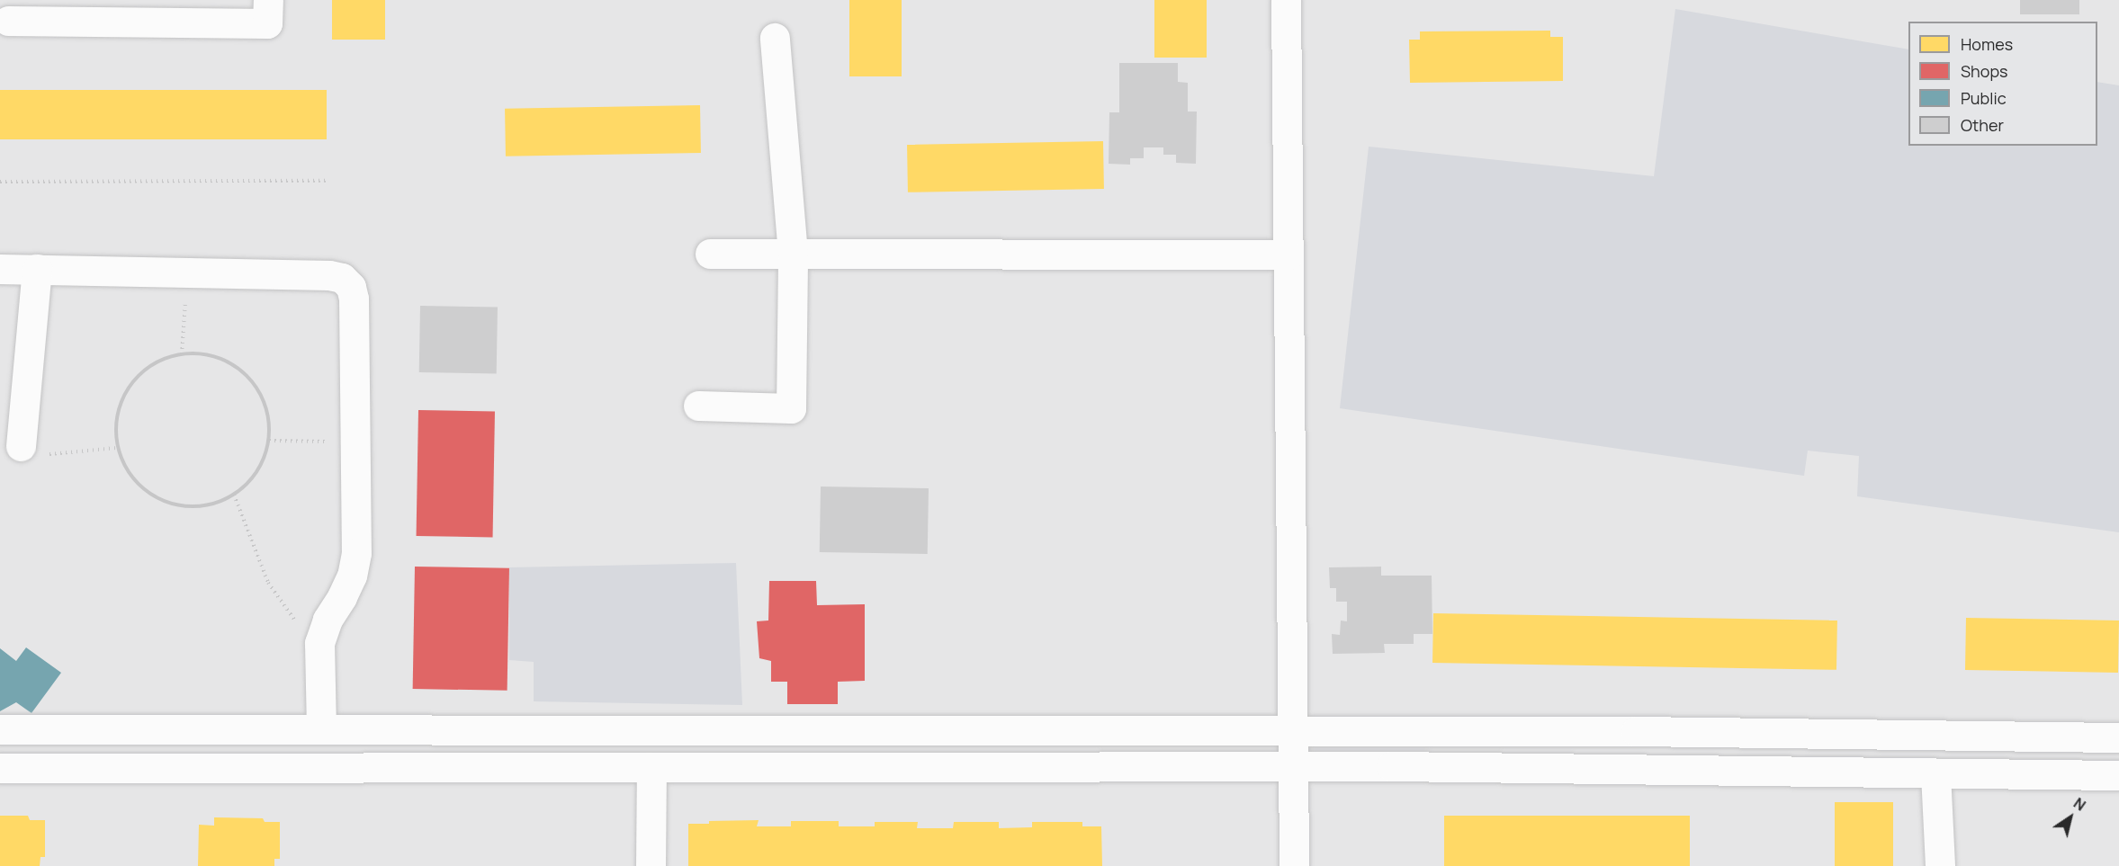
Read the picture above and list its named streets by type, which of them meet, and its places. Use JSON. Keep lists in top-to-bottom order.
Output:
{
  "legend": [
    "Homes",
    "Shops",
    "Public",
    "Other"
  ],
  "north": "top right"
}
